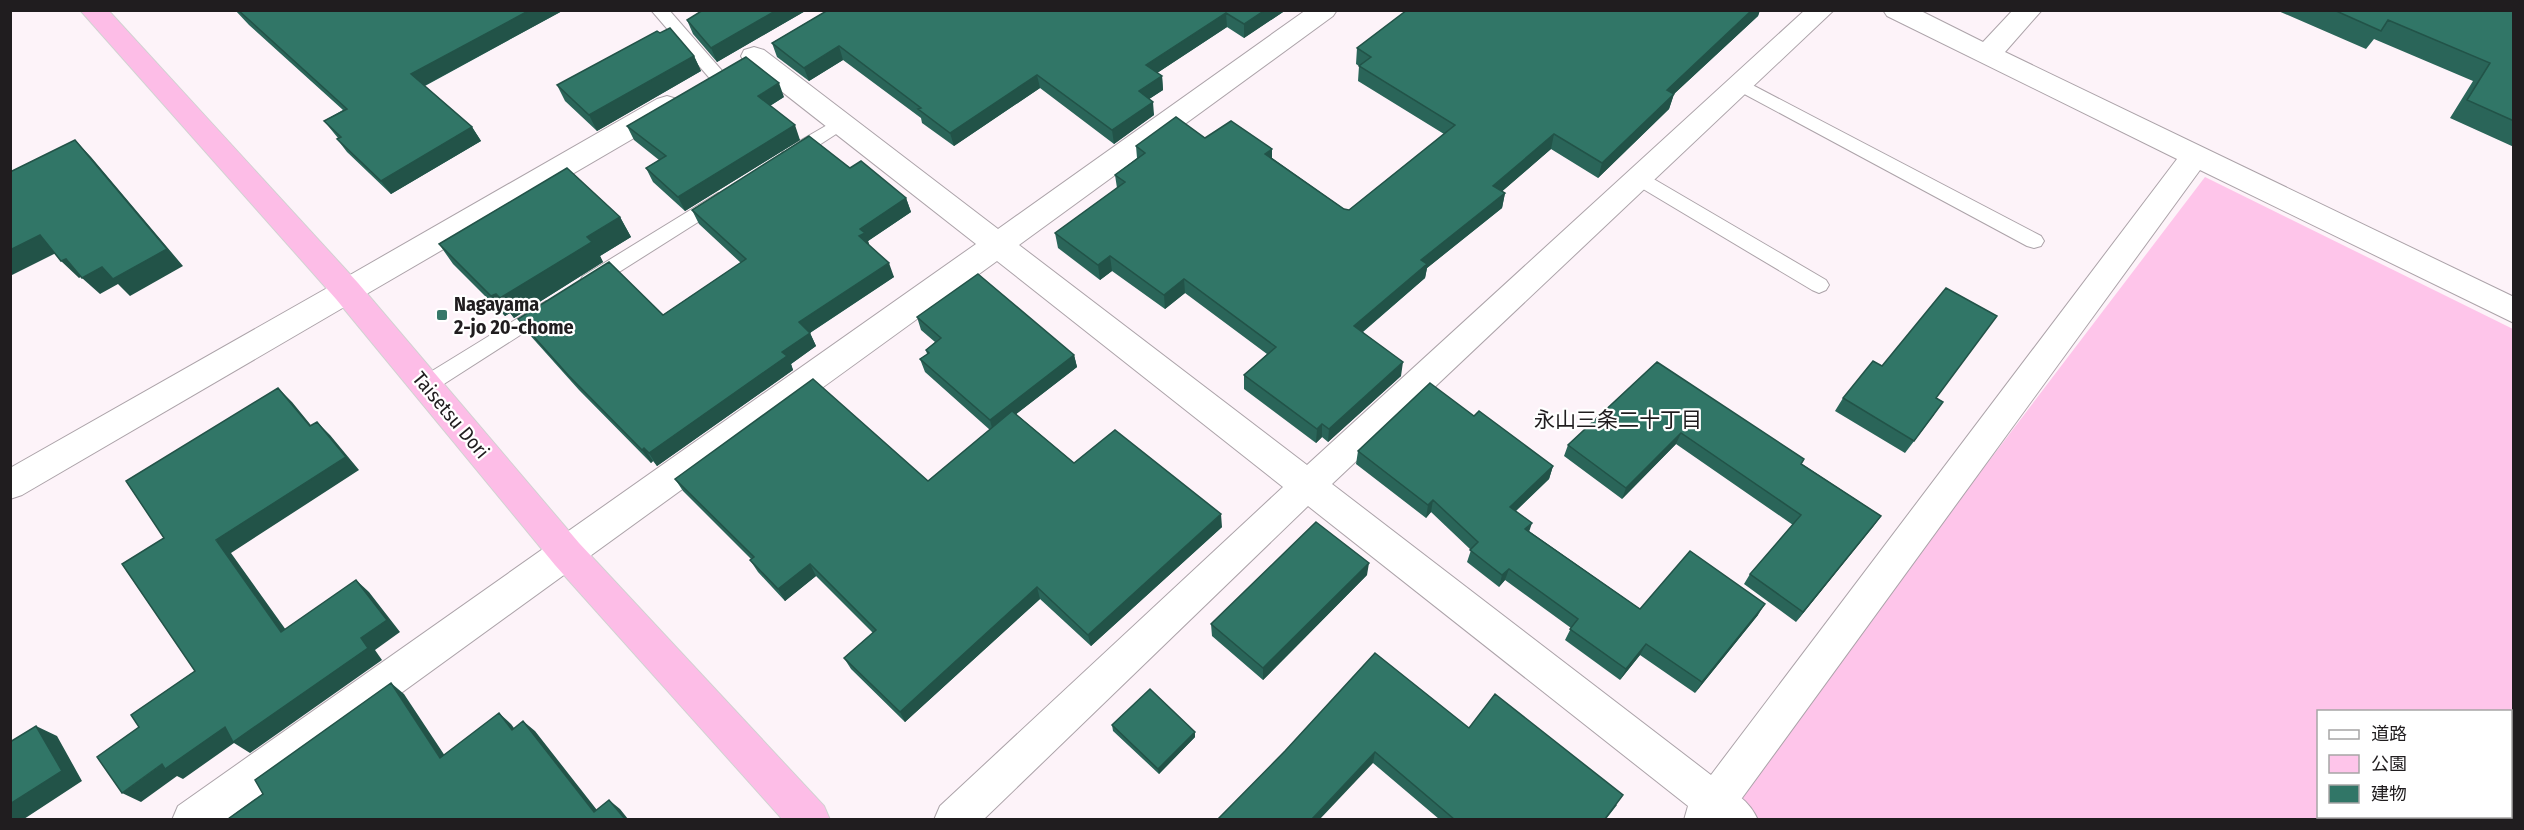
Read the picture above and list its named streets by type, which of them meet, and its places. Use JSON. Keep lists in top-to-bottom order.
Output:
{
  "streets": {
    "highway": ["Taisetsu Dori"]
  },
  "districts": ["永山三条二十丁目"],
  "places": {
    "transit": ["Nagayama 2-jo 20-chome"]
  },
  "legend": ["道路", "公園", "建物"]
}
